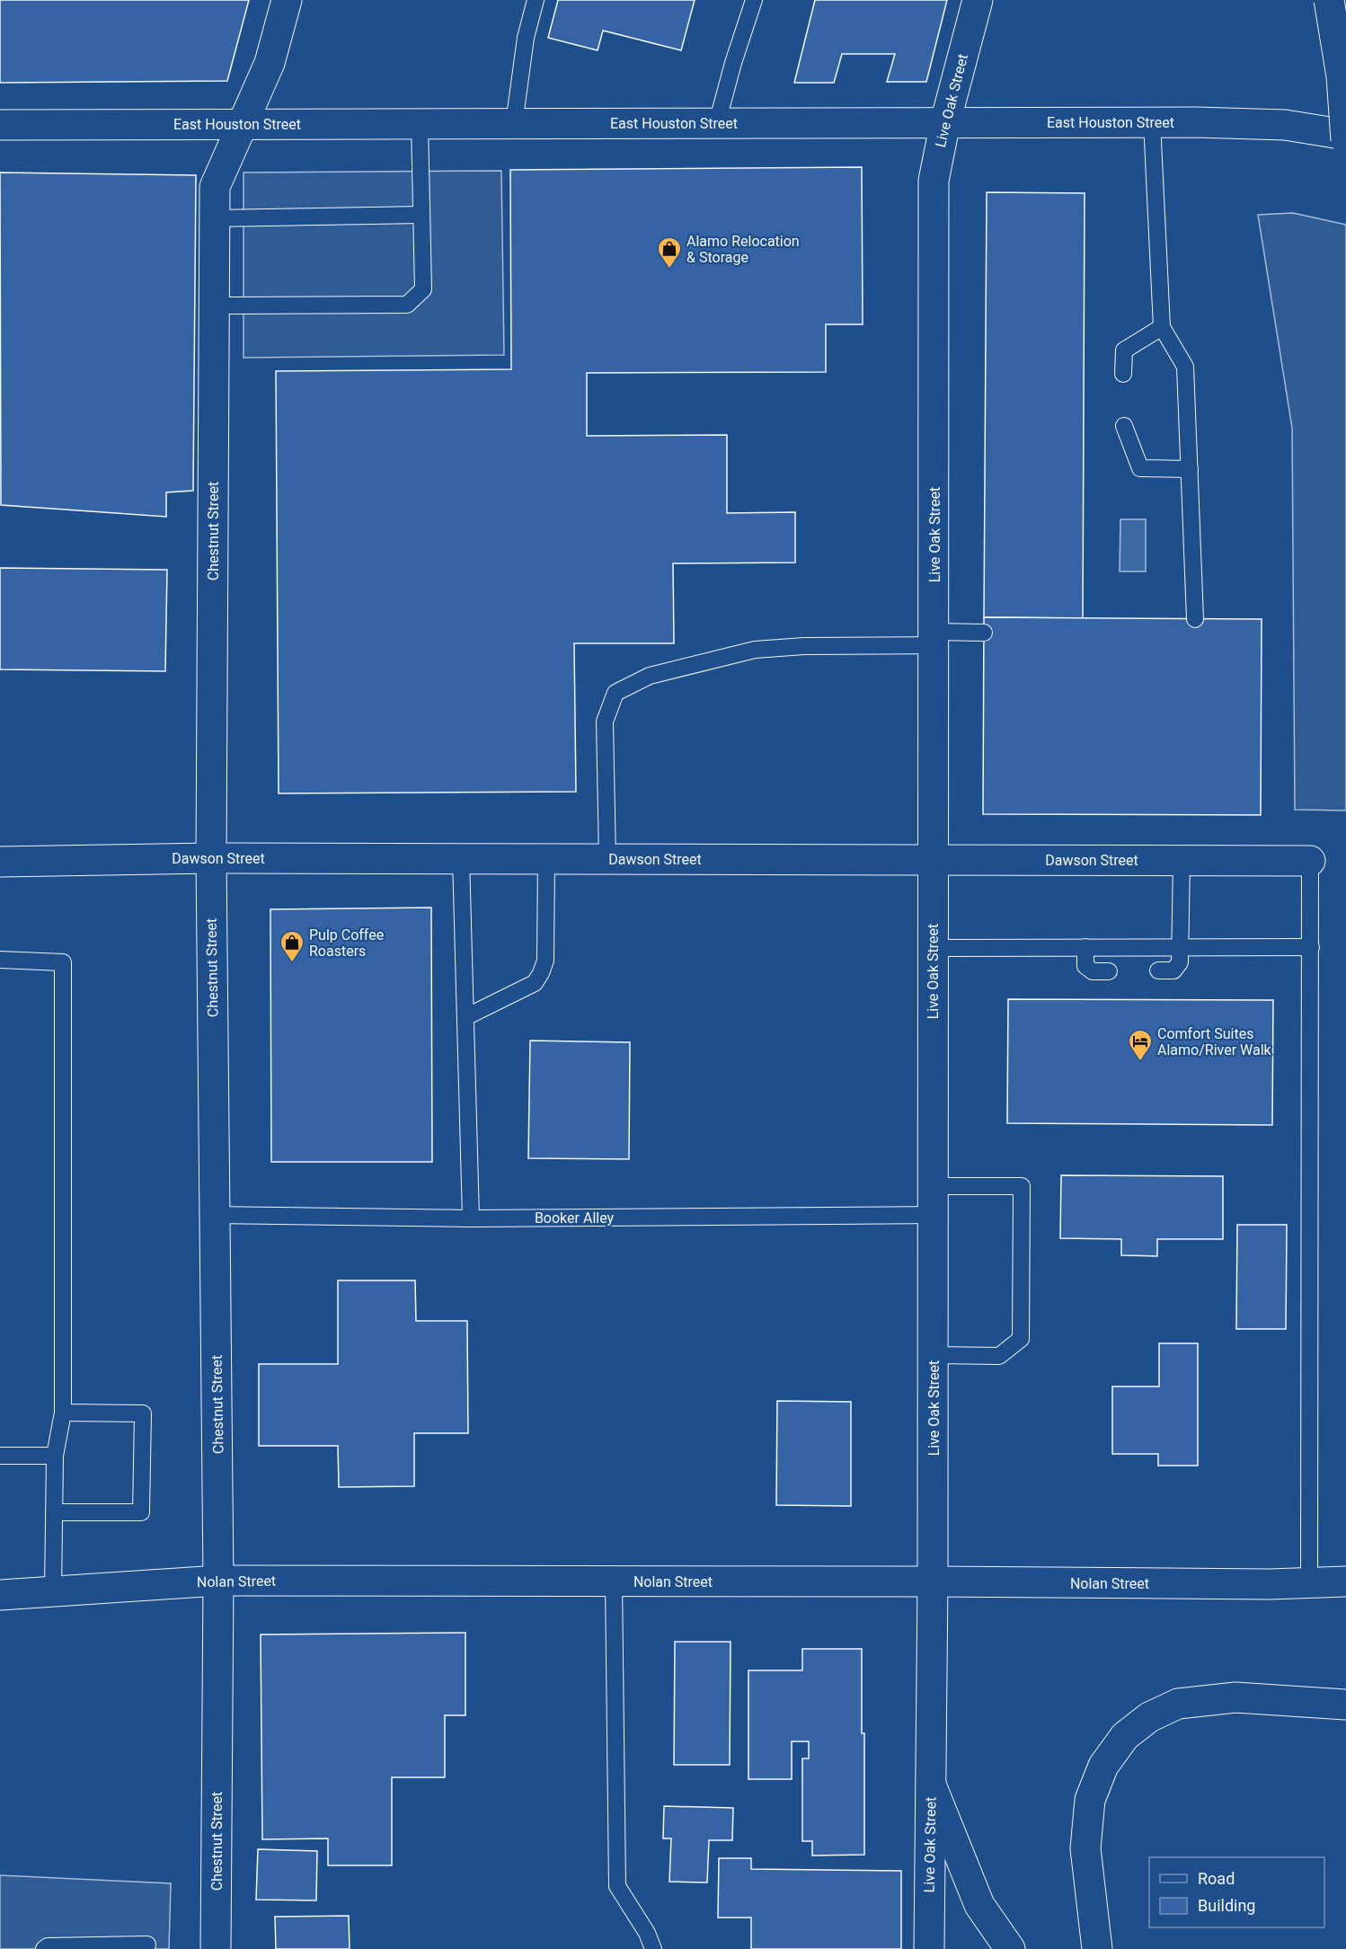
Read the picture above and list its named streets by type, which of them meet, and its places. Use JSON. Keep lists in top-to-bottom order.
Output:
{
  "streets": {
    "main road": [
      "Live Oak Street",
      "East Houston Street",
      "Chestnut Street",
      "Dawson Street",
      "Nolan Street"
    ],
    "lane": ["Booker Alley"]
  },
  "crossings": [
    ["Live Oak Street", "East Houston Street"],
    ["Live Oak Street", "Dawson Street"],
    ["Live Oak Street", "Booker Alley"],
    ["Live Oak Street", "Nolan Street"],
    ["East Houston Street", "Chestnut Street"],
    ["Chestnut Street", "Dawson Street"],
    ["Chestnut Street", "Booker Alley"],
    ["Chestnut Street", "Nolan Street"]
  ],
  "places": {
    "shop": ["Alamo Relocation & Storage", "Pulp Coffee Roasters"],
    "hotel": ["Comfort Suites Alamo/River Walk"]
  },
  "legend": ["Road", "Building"]
}
